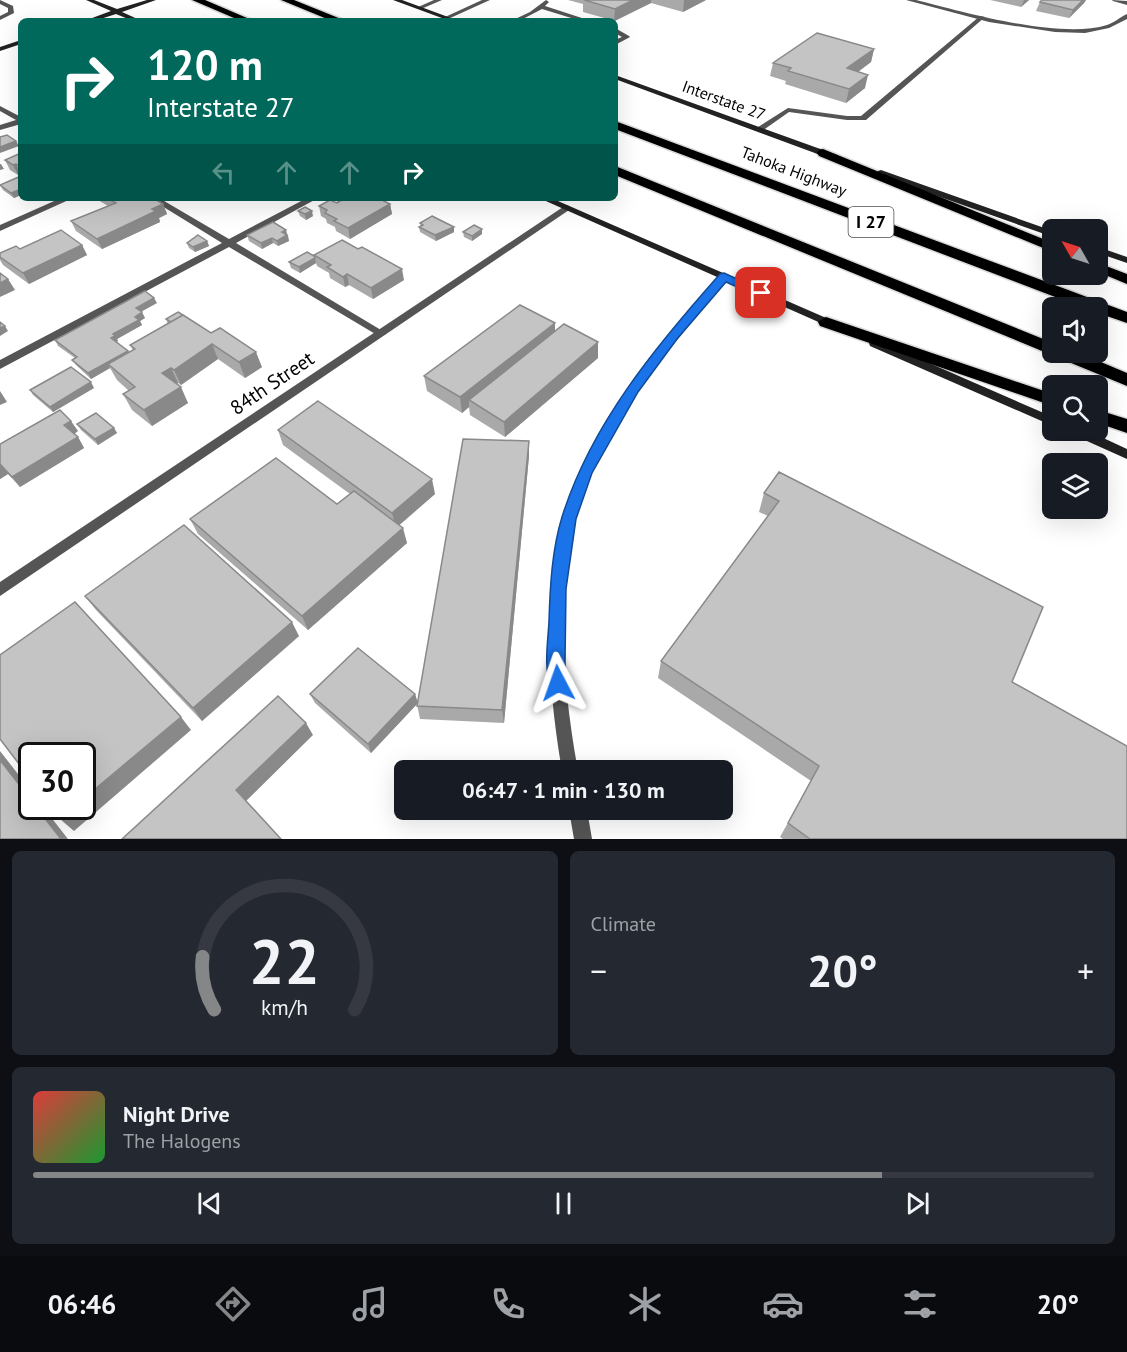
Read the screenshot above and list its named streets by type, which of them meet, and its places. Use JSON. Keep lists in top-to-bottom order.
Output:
{
  "streets": {
    "highway": ["Tahoka Highway", "I 27"],
    "main road": ["Interstate 27"],
    "street": ["84th Street"]
  },
  "crossings": [
    ["Interstate 27", "Tahoka Highway"]
  ],
  "north": "top left",
  "page": {
    "turn": ["120 m", "Interstate 27"],
    "limit": "30",
    "trip": "06:47 · 1 min · 130 m",
    "tile": "Climate",
    "heat": ["−", "20°", "+"],
    "song": ["Night Drive", "The Halogens"],
    "tabs": ["06:46", "20°"],
    "gauge": ["22", "km/h"]
  }
}
